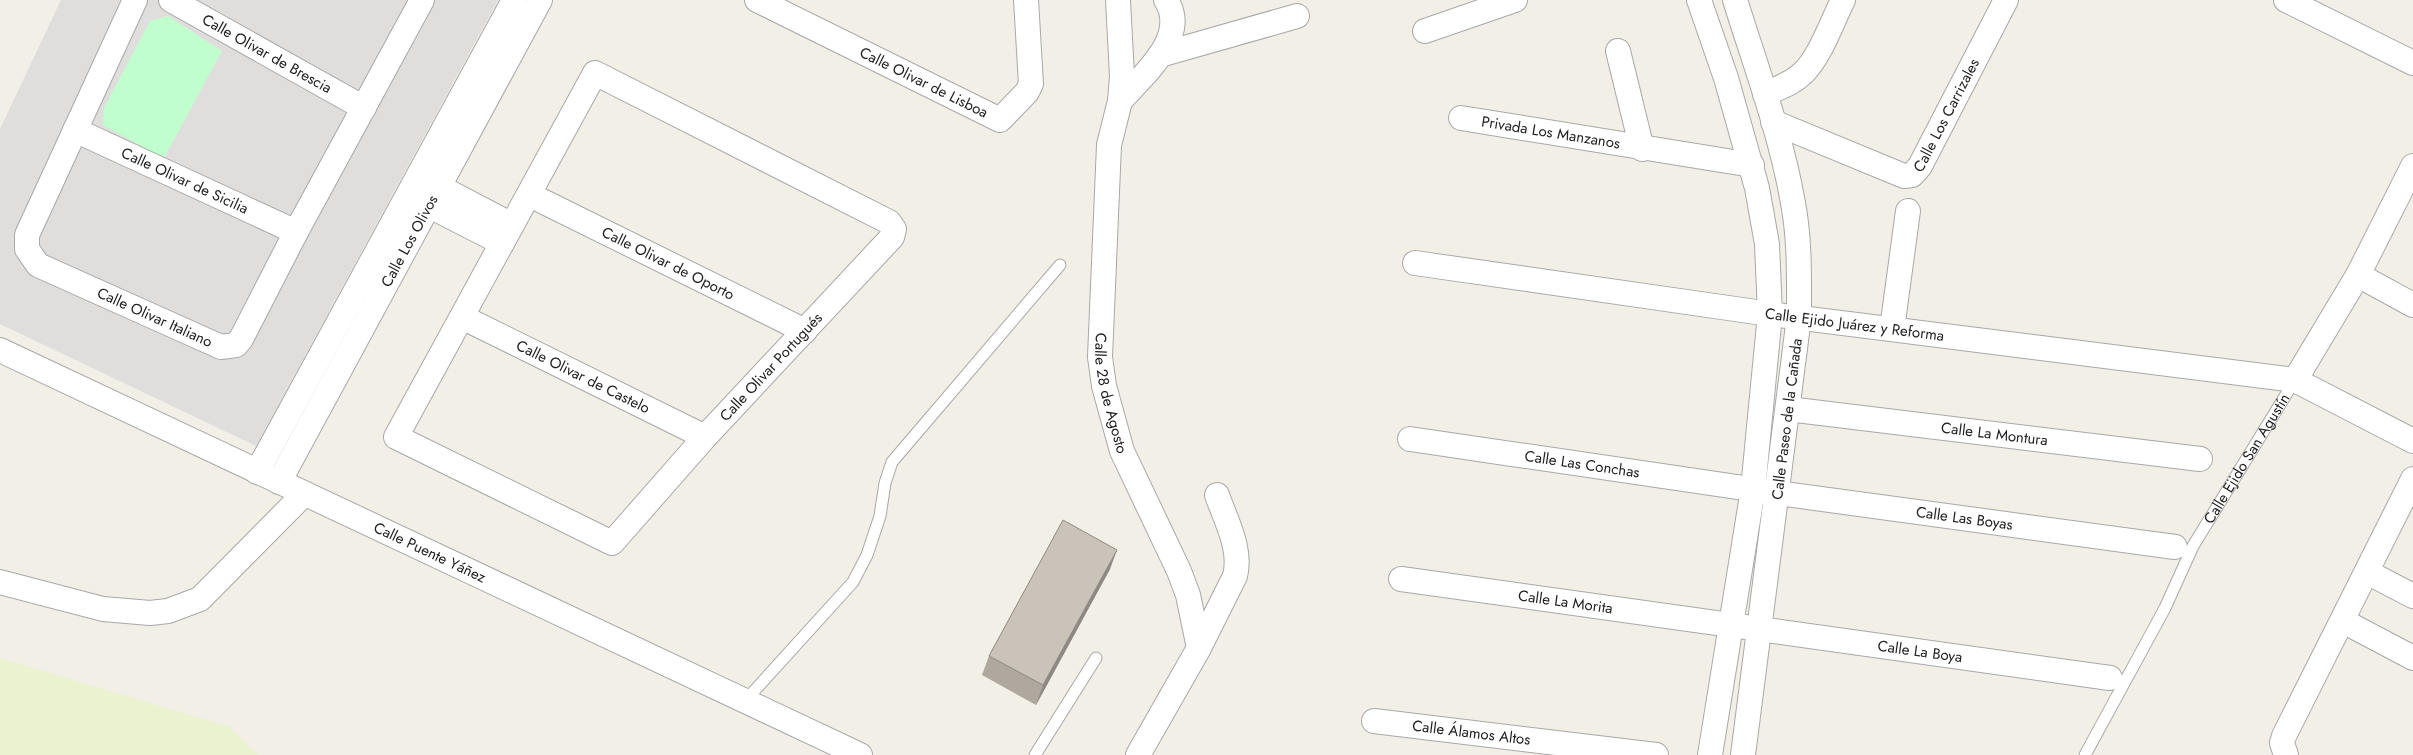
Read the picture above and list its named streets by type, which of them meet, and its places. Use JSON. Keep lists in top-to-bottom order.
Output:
{
  "streets": {
    "street": [
      "Calle Olivar de Brescia",
      "Calle Olivar de Lisboa",
      "Calle Los Carrizales",
      "Privada Los Manzanos",
      "Calle Olivar de Sicilia",
      "Calle Los Olivos",
      "Calle Olivar de Oporto",
      "Calle Olivar Italiano",
      "Calle Ejido Juárez y Reforma",
      "Calle Olivar Portugués",
      "Calle Olivar de Castelo",
      "Calle 28 de Agosto",
      "Calle Paseo de la Cañada",
      "Calle La Montura",
      "Calle Ejido San Agustín",
      "Calle Las Conchas",
      "Calle Las Boyas",
      "Calle Puente Yáñez",
      "Calle La Morita",
      "Calle La Boya",
      "Calle Álamos Altos"
    ]
  },
  "crossings": [
    ["Calle Olivar de Brescia", "Calle Olivar Italiano"],
    ["Calle Los Carrizales", "Calle Paseo de la Cañada"],
    ["Privada Los Manzanos", "Calle Paseo de la Cañada"],
    ["Calle Olivar de Sicilia", "Calle Olivar Italiano"],
    ["Calle Los Olivos", "Calle Puente Yáñez"],
    ["Calle Olivar de Oporto", "Calle Olivar Portugués"],
    ["Calle Ejido Juárez y Reforma", "Calle Paseo de la Cañada"],
    ["Calle Ejido Juárez y Reforma", "Calle Ejido San Agustín"],
    ["Calle Olivar Portugués", "Calle Olivar de Castelo"],
    ["Calle Paseo de la Cañada", "Calle La Montura"],
    ["Calle Paseo de la Cañada", "Calle Las Conchas"],
    ["Calle Paseo de la Cañada", "Calle Las Boyas"],
    ["Calle Paseo de la Cañada", "Calle La Morita"],
    ["Calle Paseo de la Cañada", "Calle La Boya"],
    ["Calle Las Conchas", "Calle Las Boyas"],
    ["Calle La Morita", "Calle La Boya"]
  ]
}
